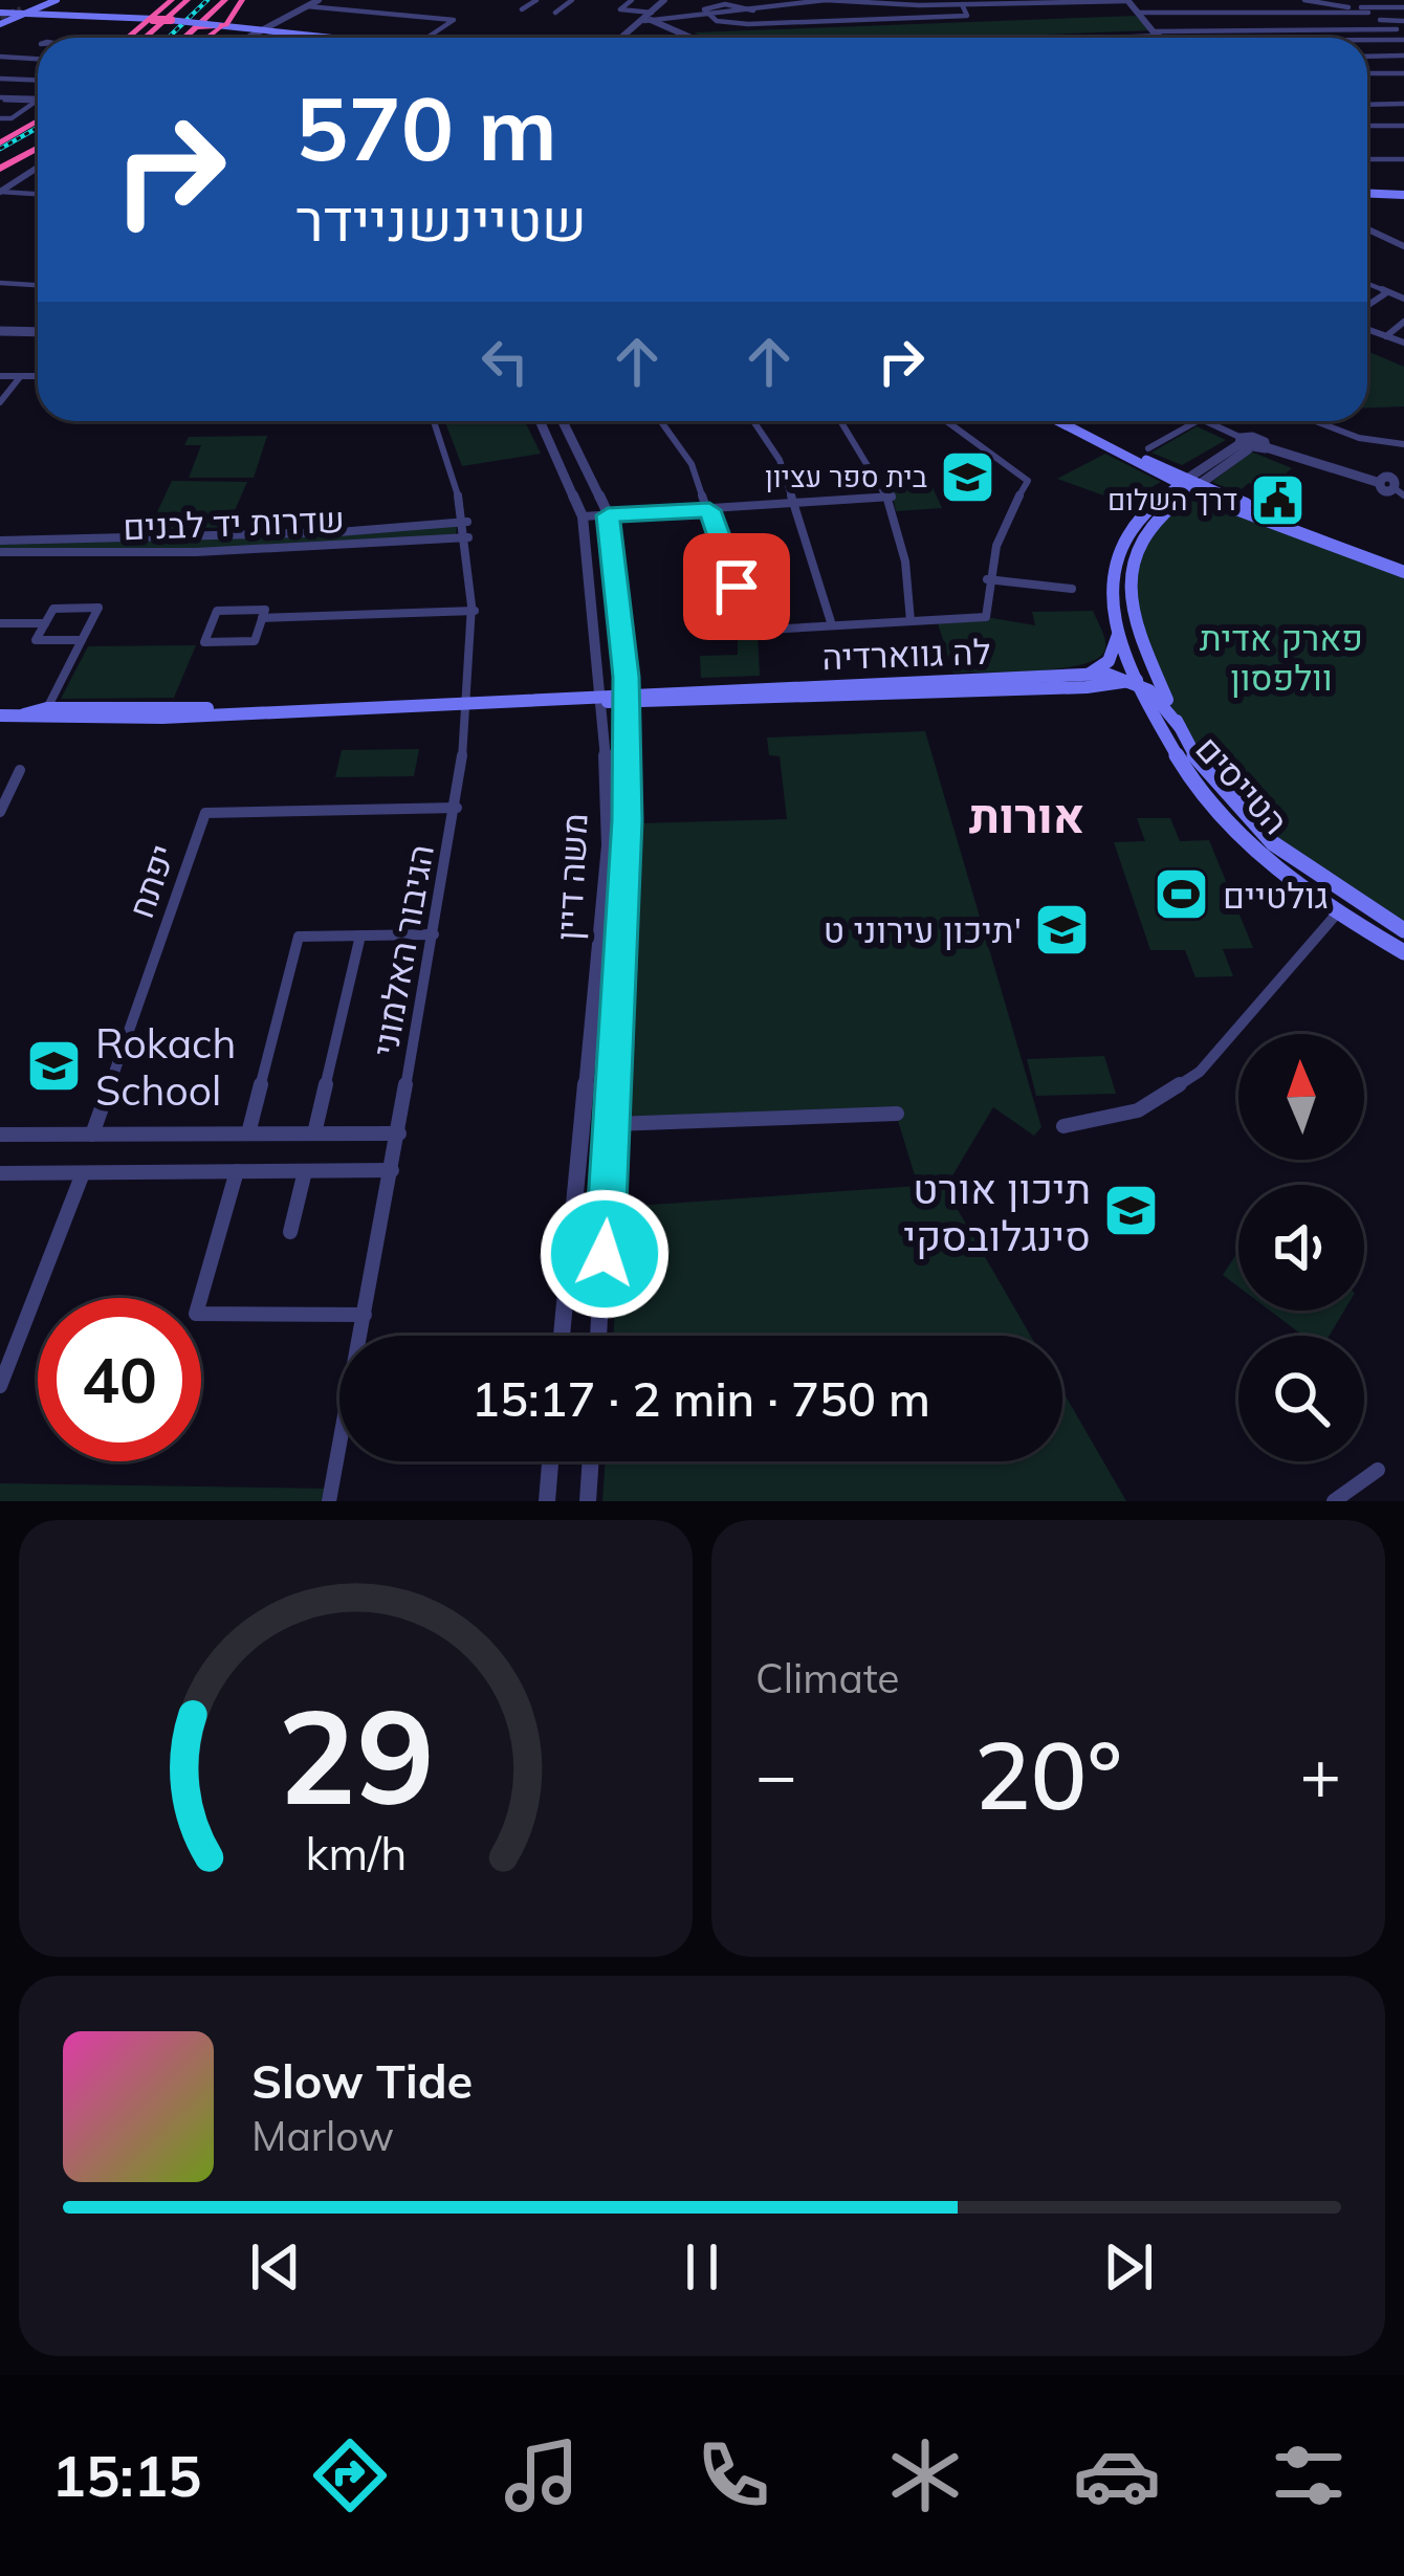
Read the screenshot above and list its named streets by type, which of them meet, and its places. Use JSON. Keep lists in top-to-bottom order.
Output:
{
  "streets": {
    "main road": ["לה גווארדיה", "הטייסים"],
    "street": [
      "שדרות יד לבנים",
      "משה דיין",
      "יפתח",
      "הגיבור האלמוני"
    ]
  },
  "crossings": [
    ["שדרות יד לבנים", "הגיבור האלמוני"],
    ["לה גווארדיה", "הטייסים"],
    ["לה גווארדיה", "משה דיין"],
    ["לה גווארדיה", "הגיבור האלמוני"],
    ["יפתח", "הגיבור האלמוני"]
  ],
  "districts": ["אורות"],
  "parks": ["פארק אדית וולפסון"],
  "places": {
    "school or university": [
      "בית ספר עציון",
      "תיכון עירוני ט'",
      "Rokach School",
      "תיכון אורט סינגלובסקי"
    ],
    "public building": ["דרך השלום"],
    "sports": ["גולטיים"]
  },
  "north": "top",
  "page": {
    "turn": ["570 m", "שטיינשניידר"],
    "limit": "40",
    "trip": "15:17 · 2 min · 750 m",
    "tile": "Climate",
    "heat": ["−", "20°", "+"],
    "song": ["Slow Tide", "Marlow"],
    "tabs": "15:15",
    "gauge": ["29", "km/h"]
  }
}
